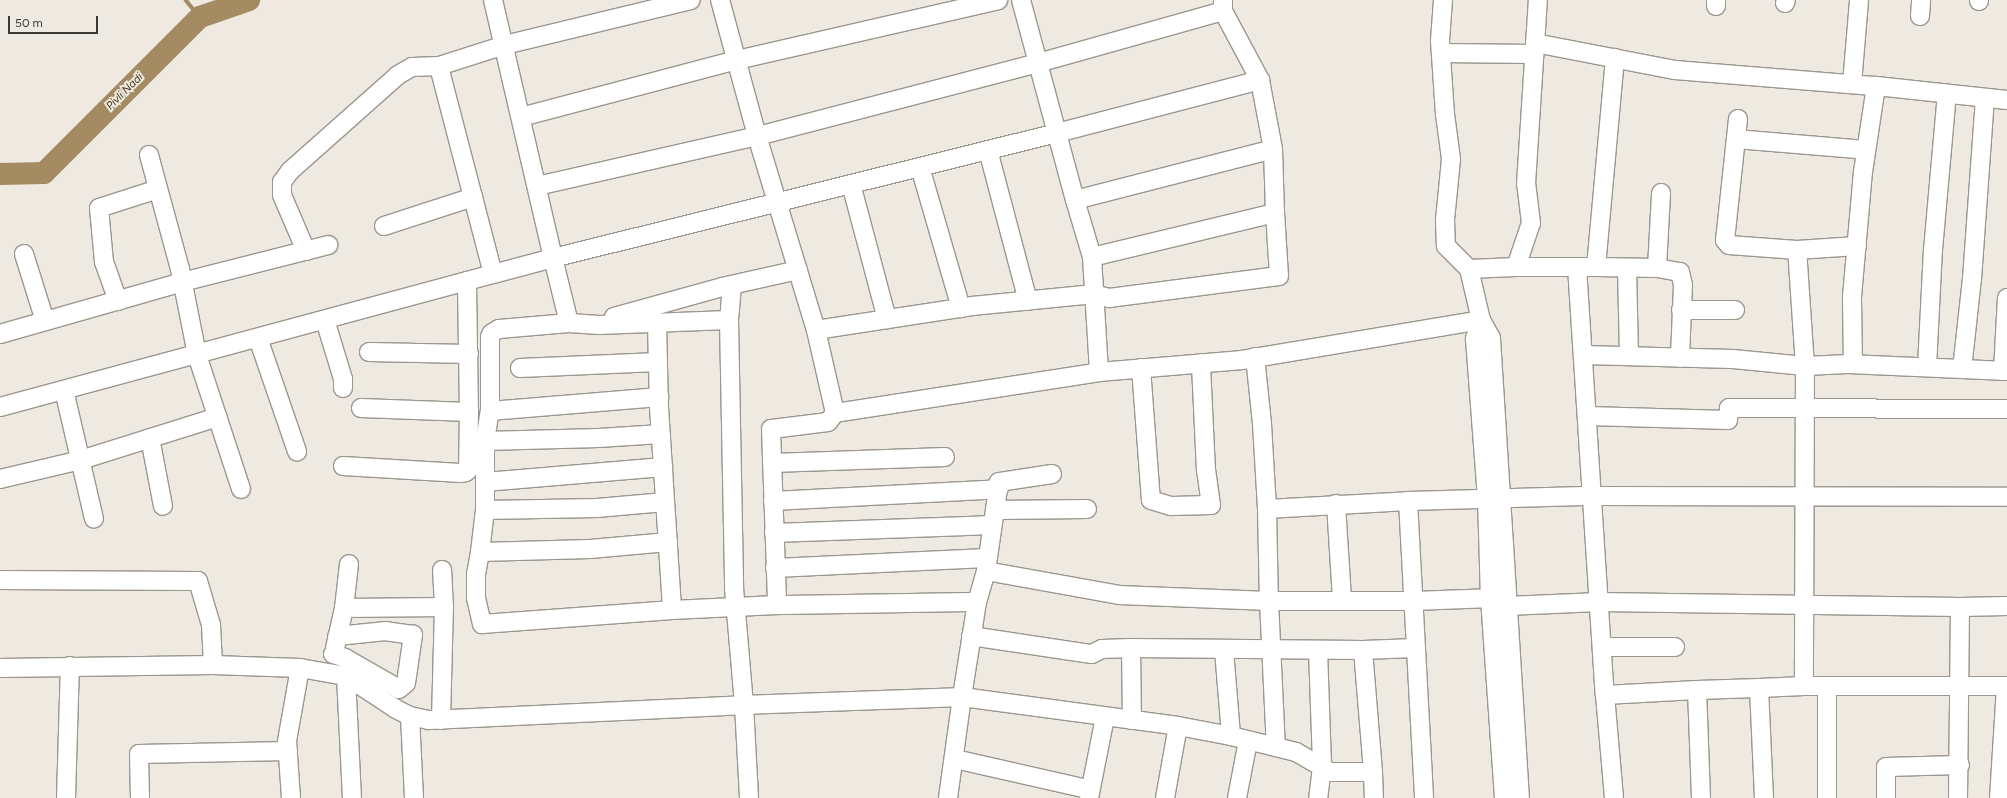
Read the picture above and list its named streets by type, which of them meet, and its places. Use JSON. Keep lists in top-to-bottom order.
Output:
{
  "water": ["Pivli Nadi"],
  "scale_bar": "50 m"
}
